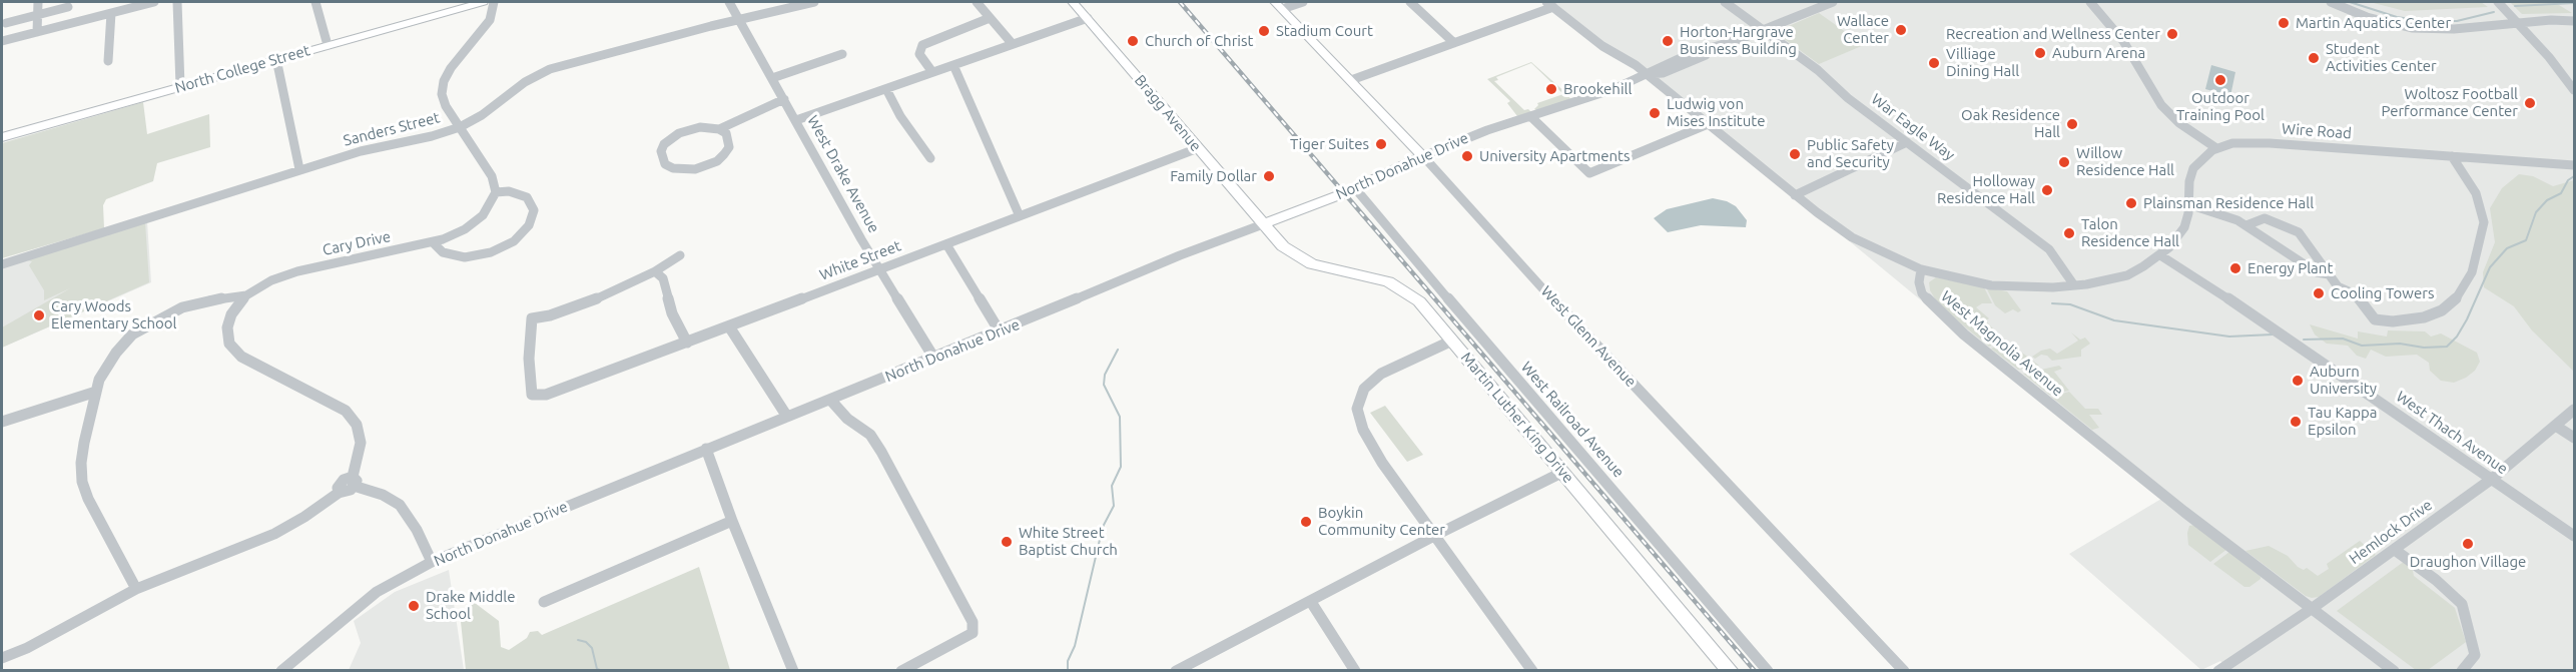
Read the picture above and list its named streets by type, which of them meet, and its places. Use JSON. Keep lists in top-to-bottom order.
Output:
{
  "streets": {
    "main road": [
      "North College Street",
      "Bragg Avenue",
      "North Donahue Drive",
      "West Glenn Avenue",
      "Martin Luther King Drive"
    ],
    "street": [
      "War Eagle Way",
      "Sanders Street",
      "Wire Road",
      "West Drake Avenue",
      "Cary Drive",
      "White Street",
      "West Magnolia Avenue",
      "West Railroad Avenue",
      "West Thach Avenue",
      "Hemlock Drive"
    ]
  },
  "crossings": [
    ["Bragg Avenue", "North Donahue Drive"],
    ["Bragg Avenue", "White Street"],
    ["Bragg Avenue", "Martin Luther King Drive"],
    ["War Eagle Way", "North Donahue Drive"],
    ["Sanders Street", "West Drake Avenue"],
    ["North Donahue Drive", "West Drake Avenue"],
    ["North Donahue Drive", "West Glenn Avenue"],
    ["North Donahue Drive", "Martin Luther King Drive"],
    ["North Donahue Drive", "West Railroad Avenue"],
    ["West Drake Avenue", "White Street"],
    ["West Magnolia Avenue", "Hemlock Drive"],
    ["West Thach Avenue", "Hemlock Drive"]
  ],
  "places": [
    "Martin Aquatics Center",
    "Wallace Center",
    "Stadium Court",
    "Recreation and Wellness Center",
    "Church of Christ",
    "Horton-Hargrave Business Building",
    "Auburn Arena",
    "Student Activities Center",
    "Villiage Dining Hall",
    "Outdoor Training Pool",
    "Brookehill",
    "Woltosz Football Performance Center",
    "Ludwig von Mises Institute",
    "Oak Residence Hall",
    "Tiger Suites",
    "Public Safety and Security",
    "University Apartments",
    "Willow Residence Hall",
    "Family Dollar",
    "Holloway Residence Hall",
    "Plainsman Residence Hall",
    "Talon Residence Hall",
    "Energy Plant",
    "Cooling Towers",
    "Cary Woods Elementary School",
    "Auburn University",
    "Tau Kappa Epsilon",
    "Boykin Community Center",
    "White Street Baptist Church",
    "Draughon Village",
    "Drake Middle School"
  ]
}
